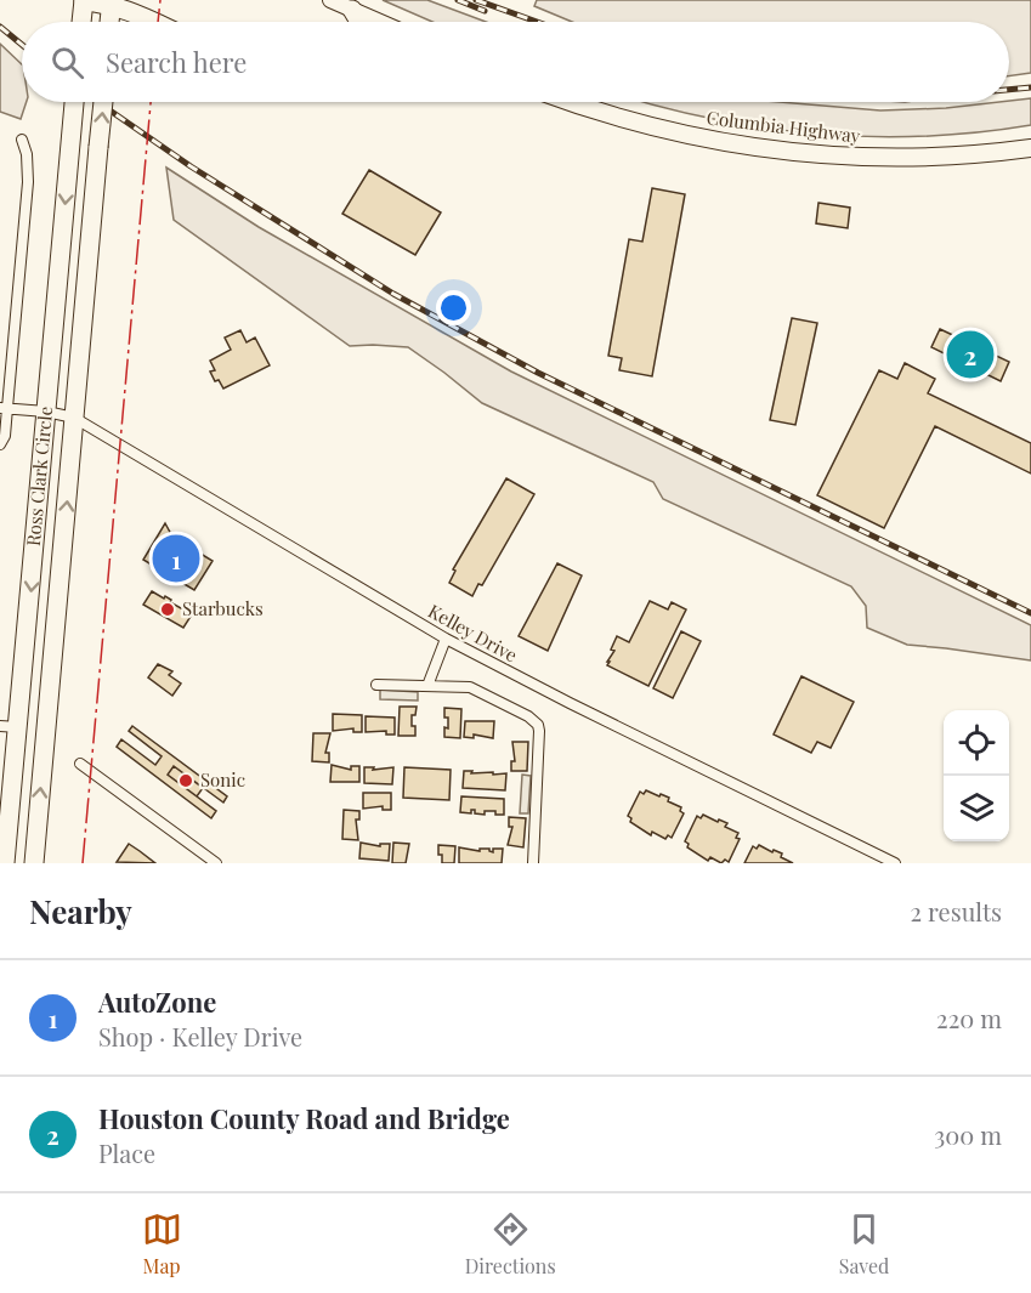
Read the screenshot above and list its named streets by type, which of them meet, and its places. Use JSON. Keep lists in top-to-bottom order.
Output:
{
  "streets": {
    "highway": ["Ross Clark Circle"],
    "main road": ["Columbia Highway"],
    "street": ["Kelley Drive"]
  },
  "crossings": [
    ["Ross Clark Circle", "Kelley Drive"]
  ],
  "places": ["Starbucks", "Sonic"],
  "page": {
    "search": "Search here",
    "pins": ["2", "1"],
    "heading": ["Nearby", "2 results"],
    "list": [
      {
        "mark": "1",
        "name": "AutoZone",
        "note": "Shop · Kelley Drive",
        "value": "220 m"
      },
      {
        "mark": "2",
        "name": "Houston County Road and Bridge",
        "note": "Place",
        "value": "300 m"
      }
    ],
    "nav": ["Map", "Directions", "Saved"]
  }
}
